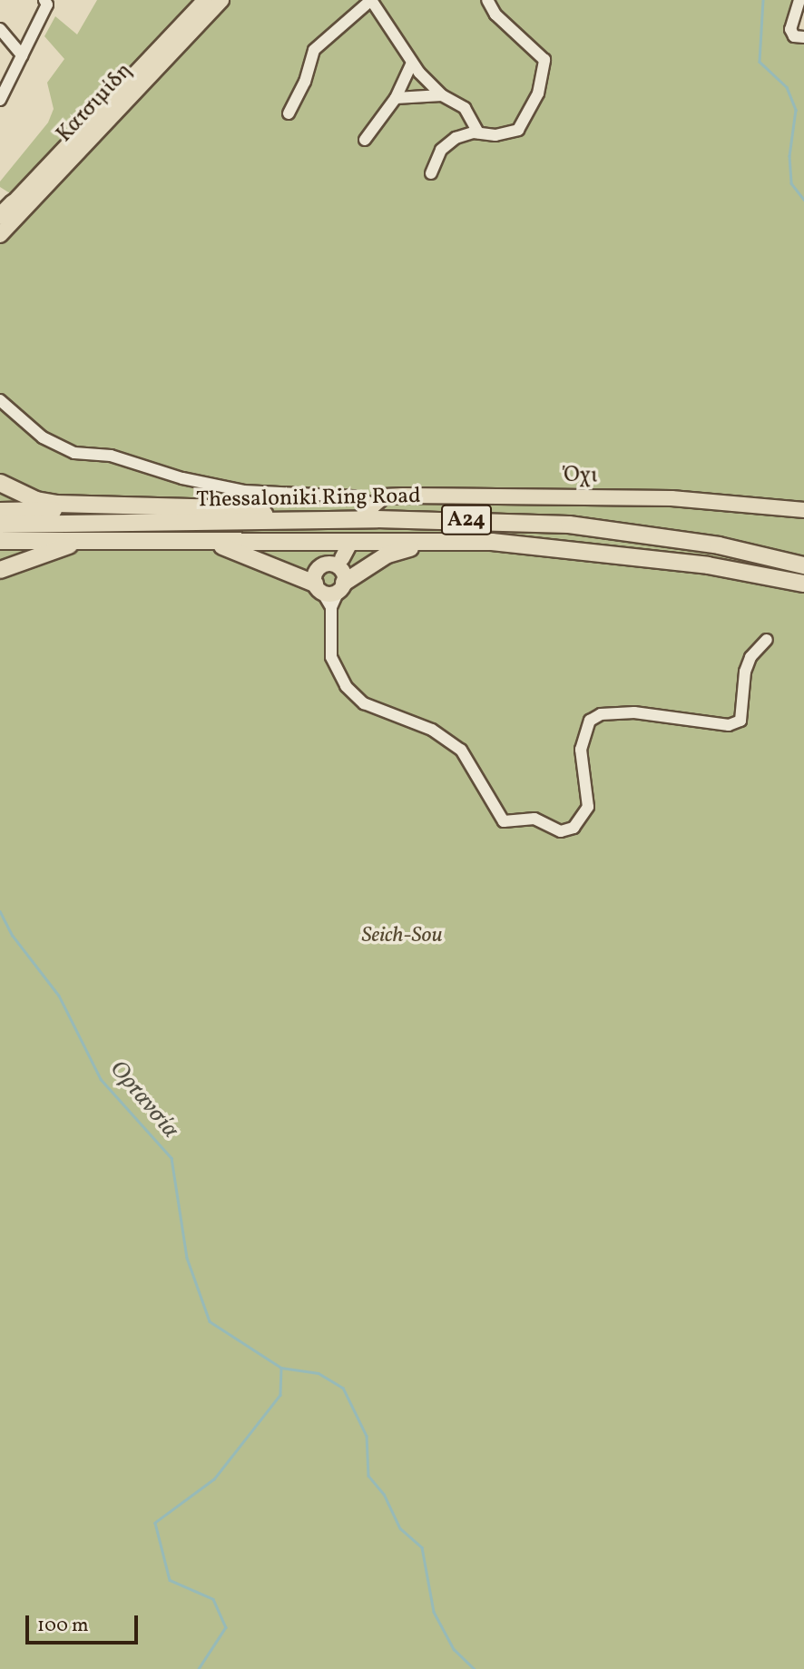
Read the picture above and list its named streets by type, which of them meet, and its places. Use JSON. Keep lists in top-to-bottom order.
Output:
{
  "streets": {
    "highway": ["Thessaloniki Ring Road", "Α24"],
    "main road": ["Κατσιμίδη", "Όχι"]
  },
  "water": ["Ορτανσία"],
  "parks": ["Seich-Sou"],
  "scale_bar": "100 m"
}
